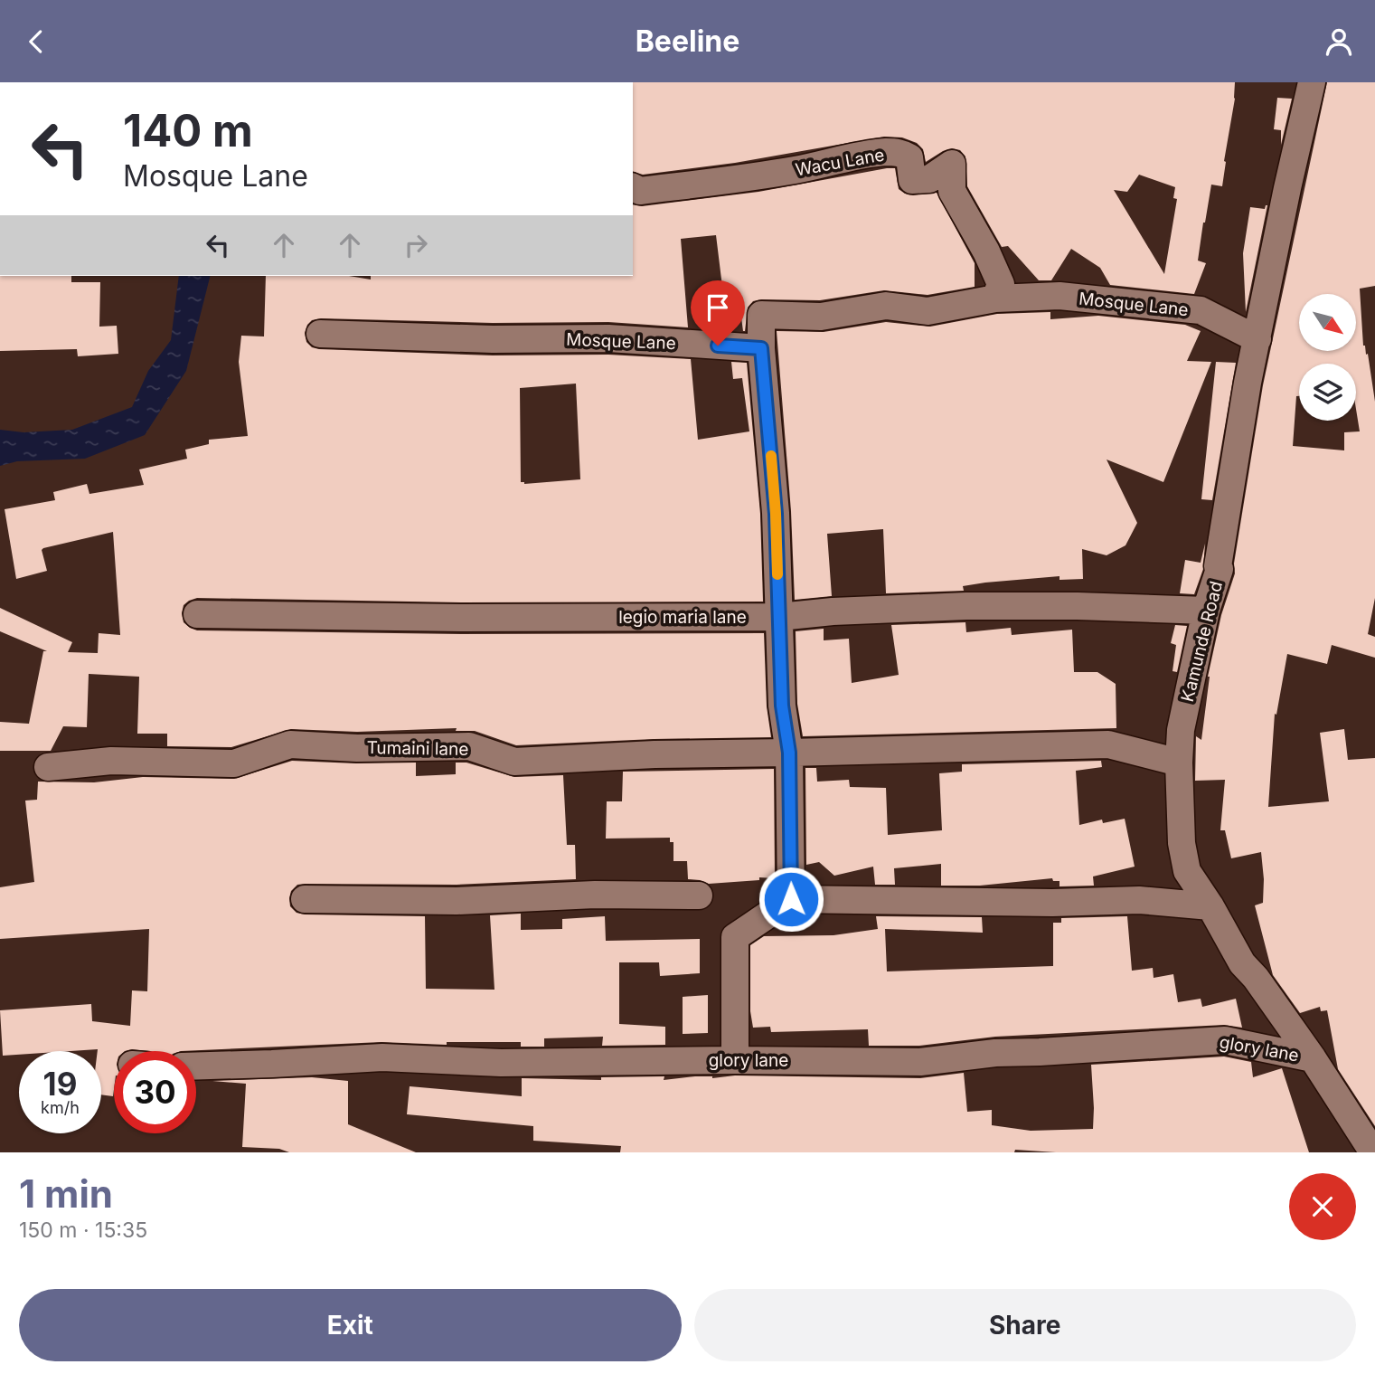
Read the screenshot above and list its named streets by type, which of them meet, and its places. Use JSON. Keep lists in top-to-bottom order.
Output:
{
  "streets": {
    "street": [
      "Wacu Lane",
      "Mosque Lane",
      "legio maria lane",
      "Kamunde Road",
      "Tumaini lane",
      "glory lane"
    ]
  },
  "crossings": [
    ["Wacu Lane", "Mosque Lane"],
    ["Mosque Lane", "Kamunde Road"],
    ["legio maria lane", "Kamunde Road"],
    ["Kamunde Road", "Tumaini lane"],
    ["Kamunde Road", "glory lane"]
  ],
  "north": "bottom right",
  "page": {
    "header": "Beeline",
    "turn": ["140 m", "Mosque Lane"],
    "speed": "19 km/h",
    "limit": "30",
    "heading": ["1 min", "150 m · 15:35"],
    "buttons": ["Exit", "Share"]
  }
}
